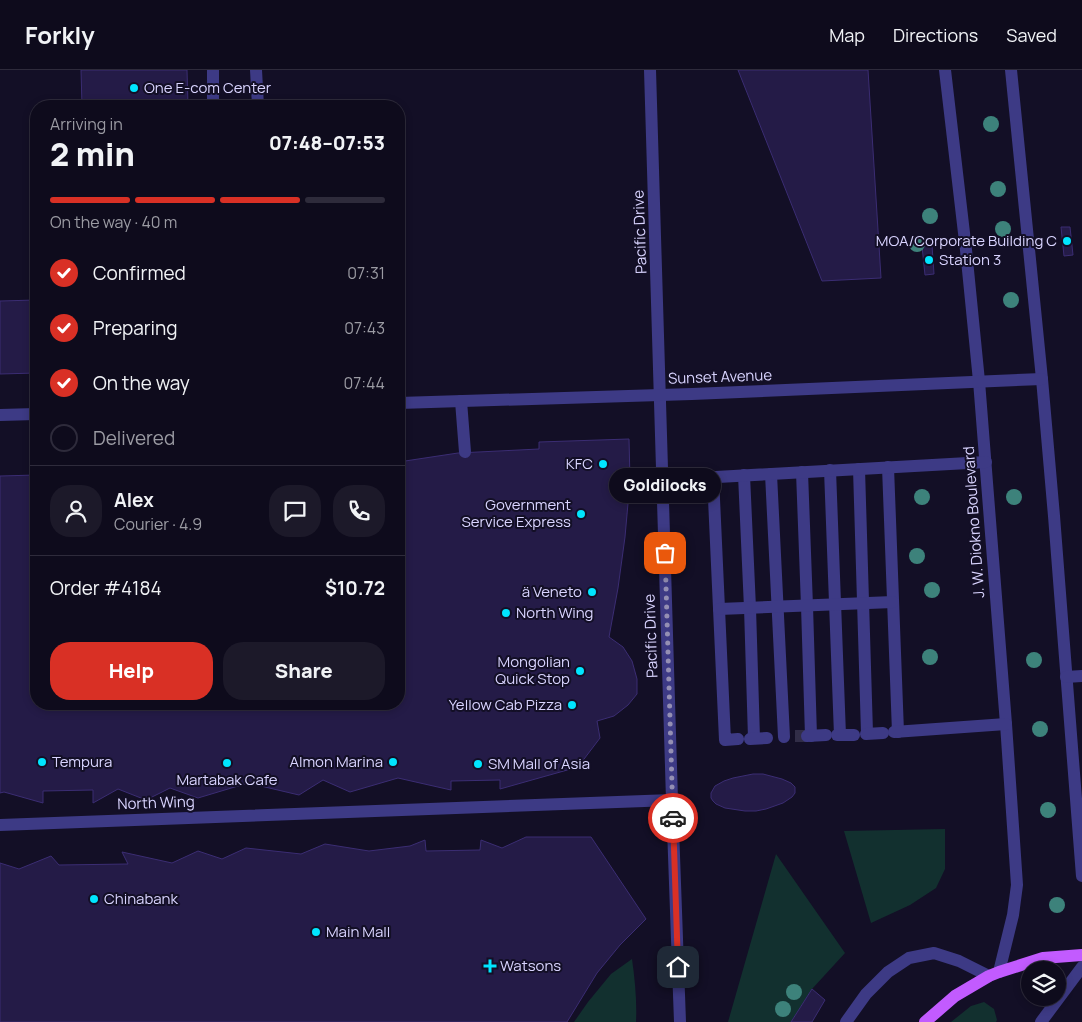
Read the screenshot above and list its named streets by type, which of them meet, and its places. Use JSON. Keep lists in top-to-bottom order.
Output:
{
  "streets": {
    "street": [
      "Pacific Drive",
      "Sunset Avenue",
      "J. W. Diokno Boulevard",
      "North Wing"
    ]
  },
  "crossings": [
    ["Pacific Drive", "Sunset Avenue"],
    ["Pacific Drive", "North Wing"],
    ["Sunset Avenue", "J. W. Diokno Boulevard"]
  ],
  "places": {
    "other": [
      "One E-com Center",
      "MOA/Corporate Building C",
      "Station 3",
      "KFC",
      "Government Service Express",
      "Goldilocks",
      "ä Veneto",
      "North Wing",
      "Mongolian Quick Stop",
      "Yellow Cab Pizza",
      "Tempura",
      "Almon Marina",
      "Martabak Cafe",
      "SM Mall of Asia",
      "Chinabank",
      "Main Mall"
    ],
    "health": ["Watsons"]
  },
  "page": {
    "header": "Forkly",
    "nav": ["Map", "Directions", "Saved"],
    "heading": ["2 min", "Arriving in", "07:48–07:53"],
    "panel": [
      "Alex",
      "Courier · 4.9",
      "Order #4184",
      "$10.72"
    ],
    "bar": "On the way · 40 m",
    "list": [
      ["Confirmed", "07:31"],
      ["Preparing", "07:43"],
      ["On the way", "07:44"],
      "Delivered"
    ],
    "bubble": "Goldilocks",
    "buttons": ["Help", "Share"]
  }
}
